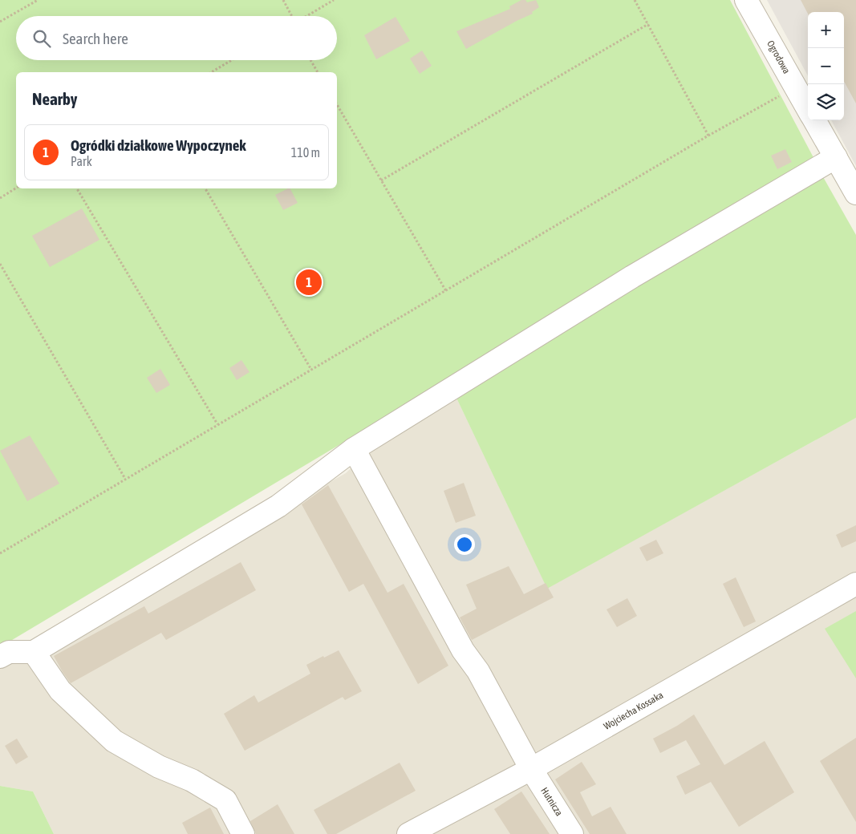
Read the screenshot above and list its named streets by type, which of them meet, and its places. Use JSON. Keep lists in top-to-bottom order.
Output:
{
  "streets": {
    "street": ["Ogrodowa", "Wojciecha Kossaka", "Hutnicza"]
  },
  "crossings": [
    ["Wojciecha Kossaka", "Hutnicza"]
  ],
  "page": {
    "map_buttons": ["+", "−"],
    "search": "Search here",
    "heading": "Nearby",
    "list": [
      {
        "mark": "1",
        "name": "Ogródki działkowe Wypoczynek",
        "note": "Park",
        "value": "110 m"
      }
    ],
    "pins": "1"
  }
}
